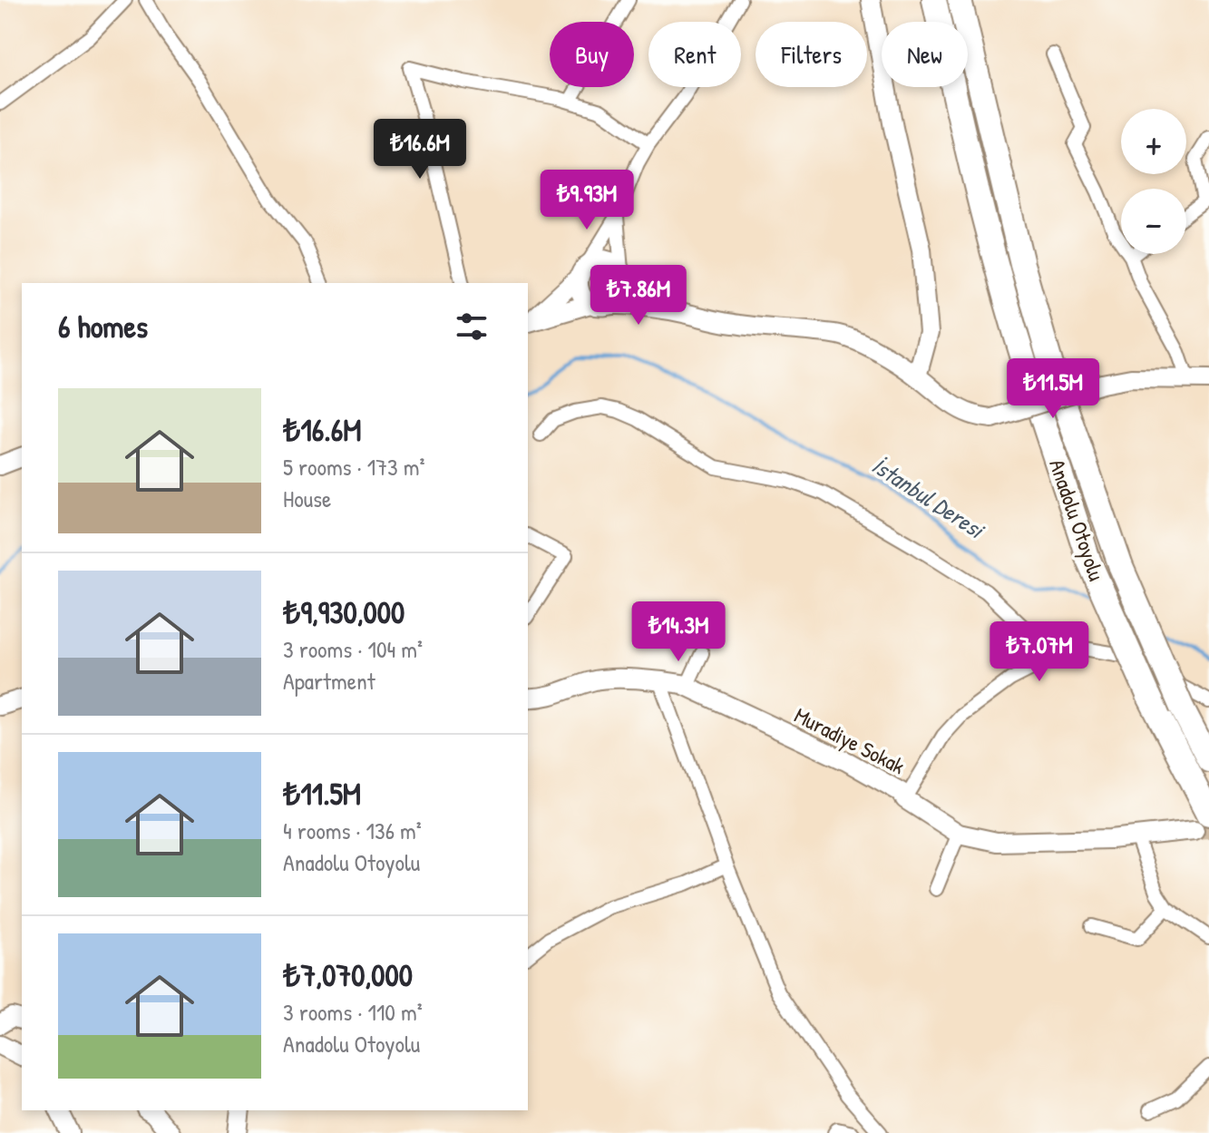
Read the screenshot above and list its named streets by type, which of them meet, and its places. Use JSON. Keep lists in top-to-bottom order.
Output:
{
  "streets": {
    "highway": ["Anadolu Otoyolu"],
    "street": ["Muradiye Sokak"]
  },
  "crossings": [
    ["Anadolu Otoyolu", "Muradiye Sokak"]
  ],
  "water": ["İstanbul Deresi"],
  "page": {
    "chip": [
      "Buy",
      "Rent",
      "Filters",
      "New"
    ],
    "map_buttons": ["+", "−"],
    "price": [
      "₺16.6M",
      "₺9.93M",
      "₺7.86M",
      "₺11.5M",
      "₺14.3M",
      "₺7.07M"
    ],
    "heading": "6 homes",
    "list": [
      {
        "name": "₺16.6M",
        "note": "5 rooms · 173 m² · House"
      },
      {
        "name": "₺9,930,000",
        "note": "3 rooms · 104 m² · Apartment"
      },
      {
        "name": "₺11.5M",
        "note": "4 rooms · 136 m² · Anadolu Otoyolu"
      },
      {
        "name": "₺7,070,000",
        "note": "3 rooms · 110 m² · Anadolu Otoyolu"
      }
    ]
  }
}
